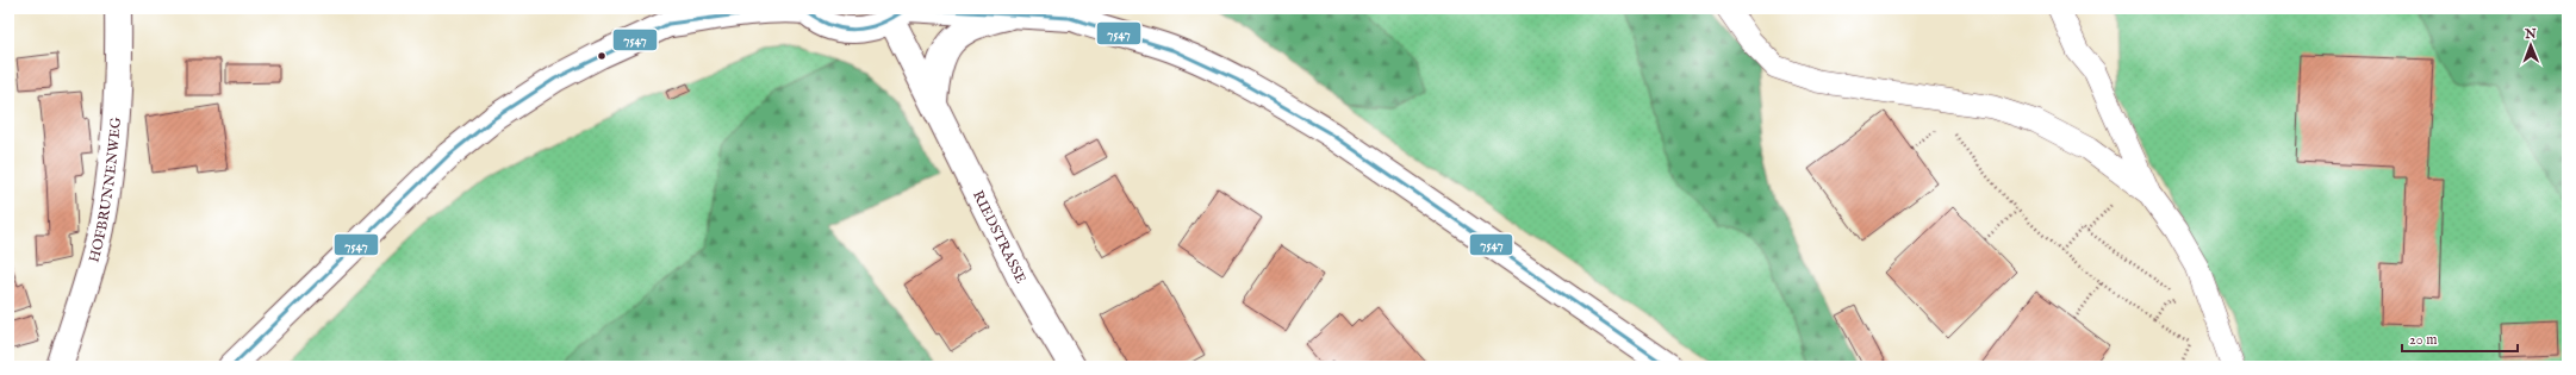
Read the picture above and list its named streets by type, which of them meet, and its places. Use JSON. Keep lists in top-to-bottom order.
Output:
{
  "streets": {
    "main road": ["HOFBRUNNENWEG", "RIEDSTRASSE"]
  },
  "lines": ["transit line 7547"],
  "scale_bar": "20 m",
  "north": "top"
}
